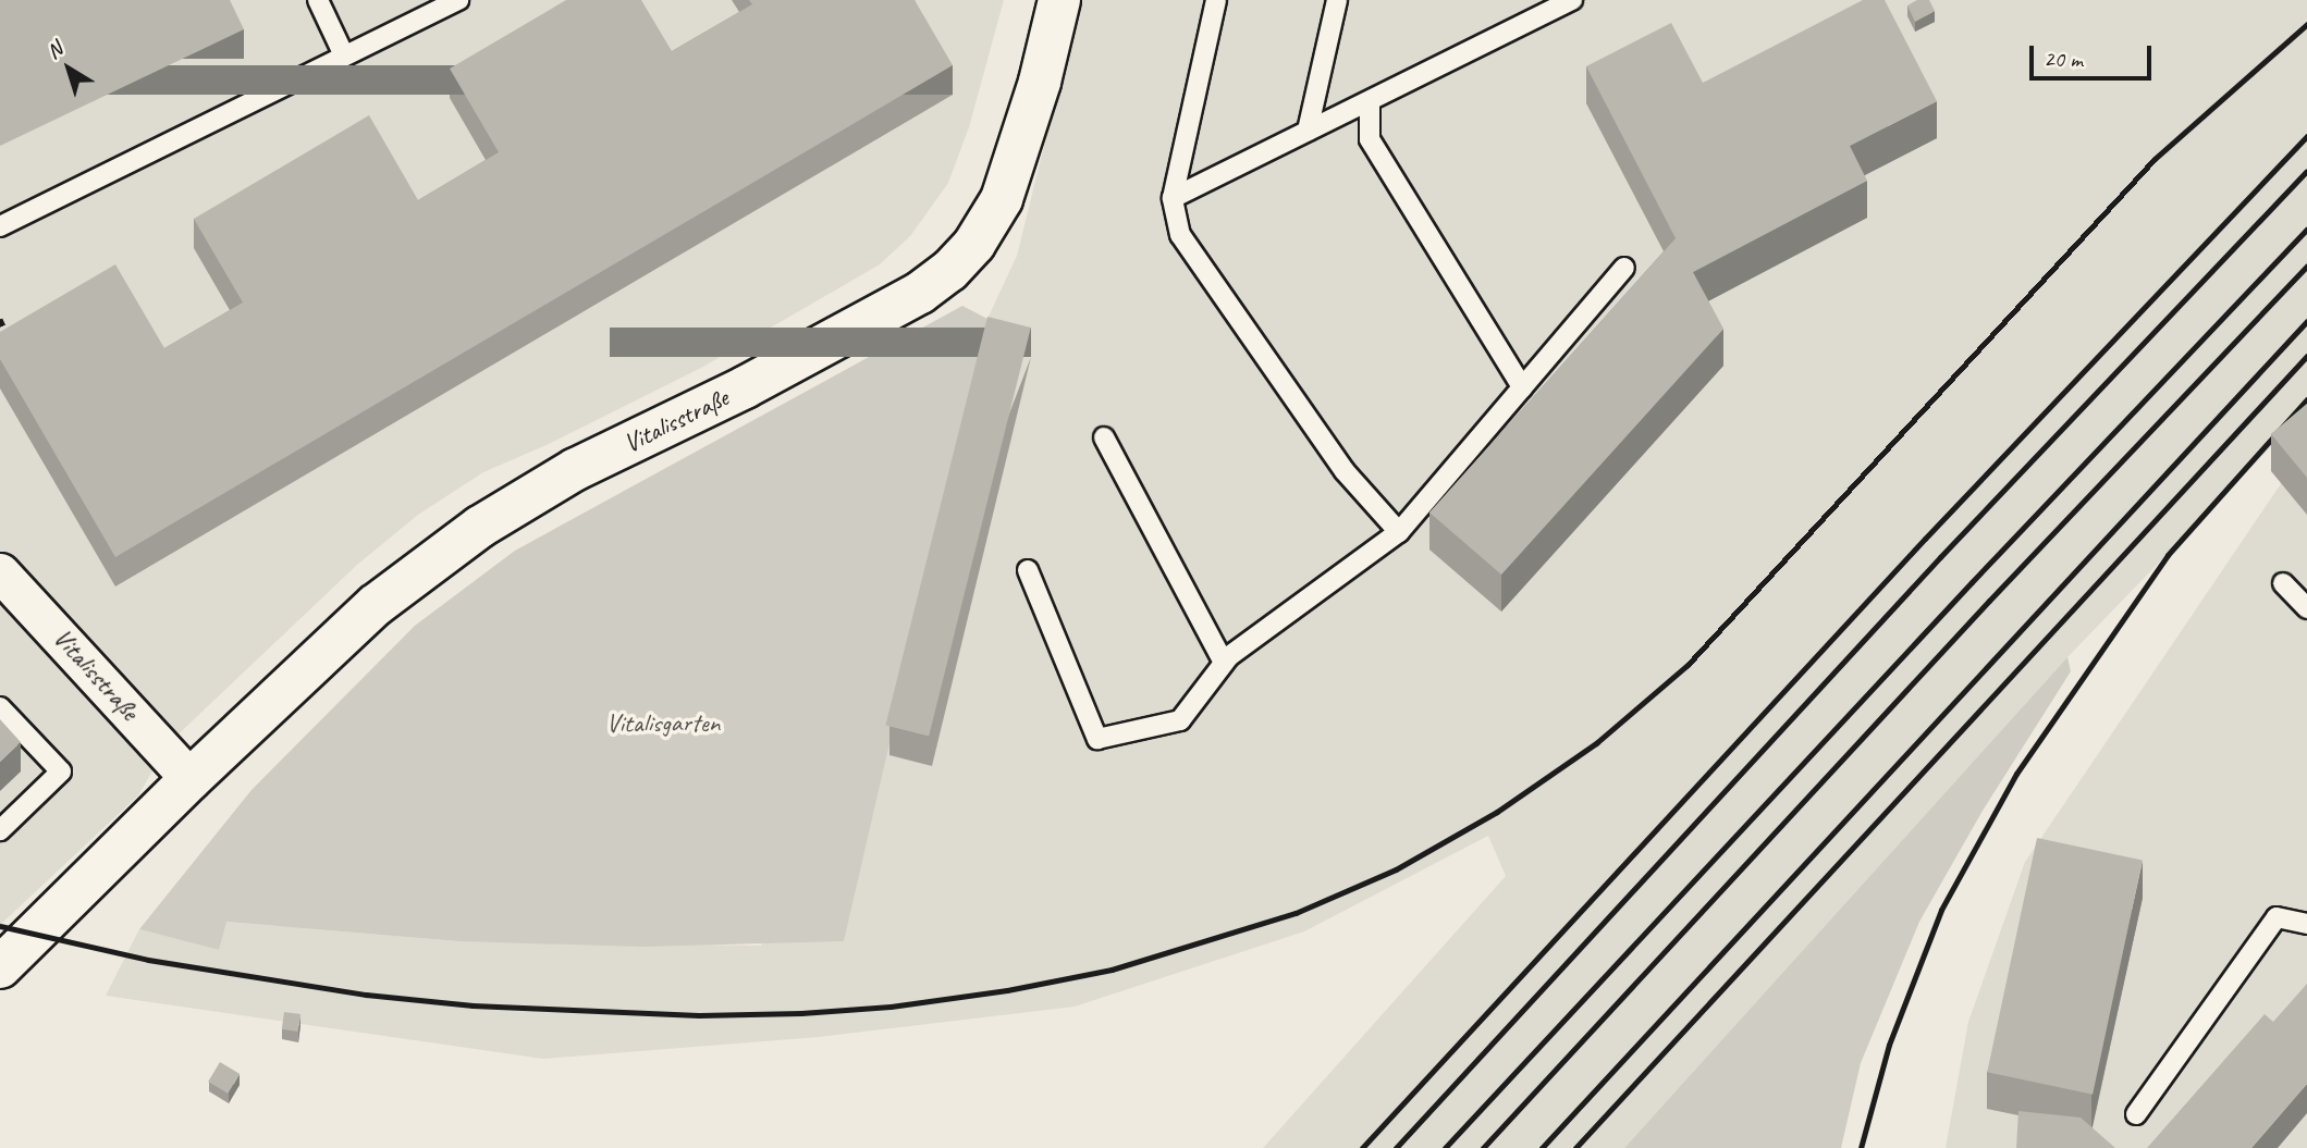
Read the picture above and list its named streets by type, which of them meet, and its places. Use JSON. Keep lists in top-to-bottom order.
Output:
{
  "streets": {
    "street": ["Vitalisstraße"]
  },
  "parks": ["Vitalisgarten"],
  "scale_bar": "20 m",
  "north": "top left"
}
